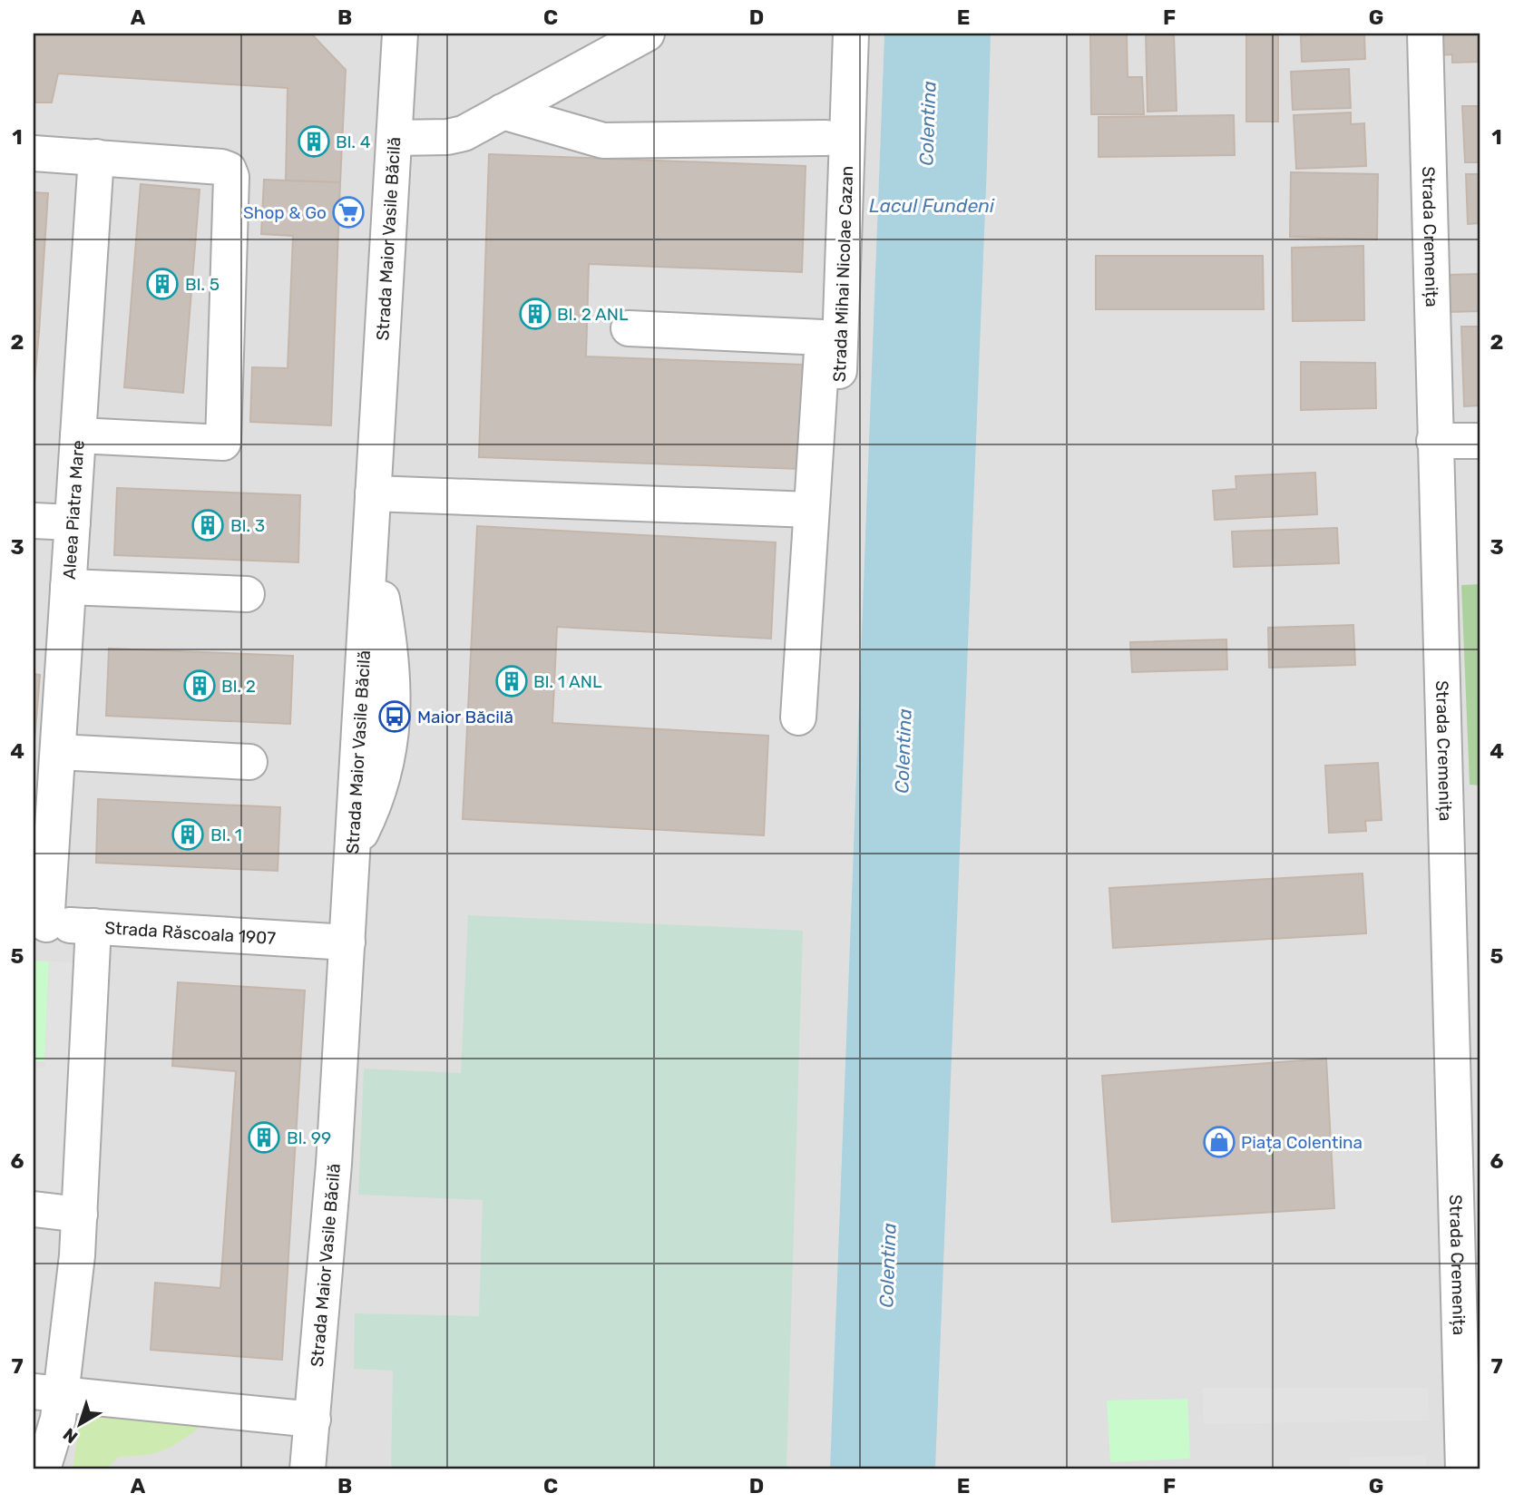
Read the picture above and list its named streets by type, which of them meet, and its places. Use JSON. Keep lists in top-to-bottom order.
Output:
{
  "streets": {
    "street": [
      "Strada Cremenița",
      "Strada Maior Vasile Băcilă",
      "Strada Mihai Nicolae Cazan",
      "Aleea Piatra Mare",
      "Strada Răscoala 1907"
    ]
  },
  "crossings": [
    ["Strada Maior Vasile Băcilă", "Strada Răscoala 1907"],
    ["Aleea Piatra Mare", "Strada Răscoala 1907"]
  ],
  "water": ["Colentina", "Lacul Fundeni"],
  "places": {
    "building": [
      "Bl. 4",
      "Bl. 5",
      "Bl. 2 ANL",
      "Bl. 3",
      "Bl. 1 ANL",
      "Bl. 2",
      "Bl. 1",
      "Bl. 99"
    ],
    "supermarket": ["Shop & Go"],
    "bus stop": ["Maior Băcilă"],
    "shop": ["Piața Colentina"]
  },
  "north": "bottom left",
  "grid": {
    "columns": [
      "A",
      "B",
      "C",
      "D",
      "E",
      "F",
      "G"
    ],
    "rows": [
      "1",
      "2",
      "3",
      "4",
      "5",
      "6",
      "7"
    ]
  }
}
